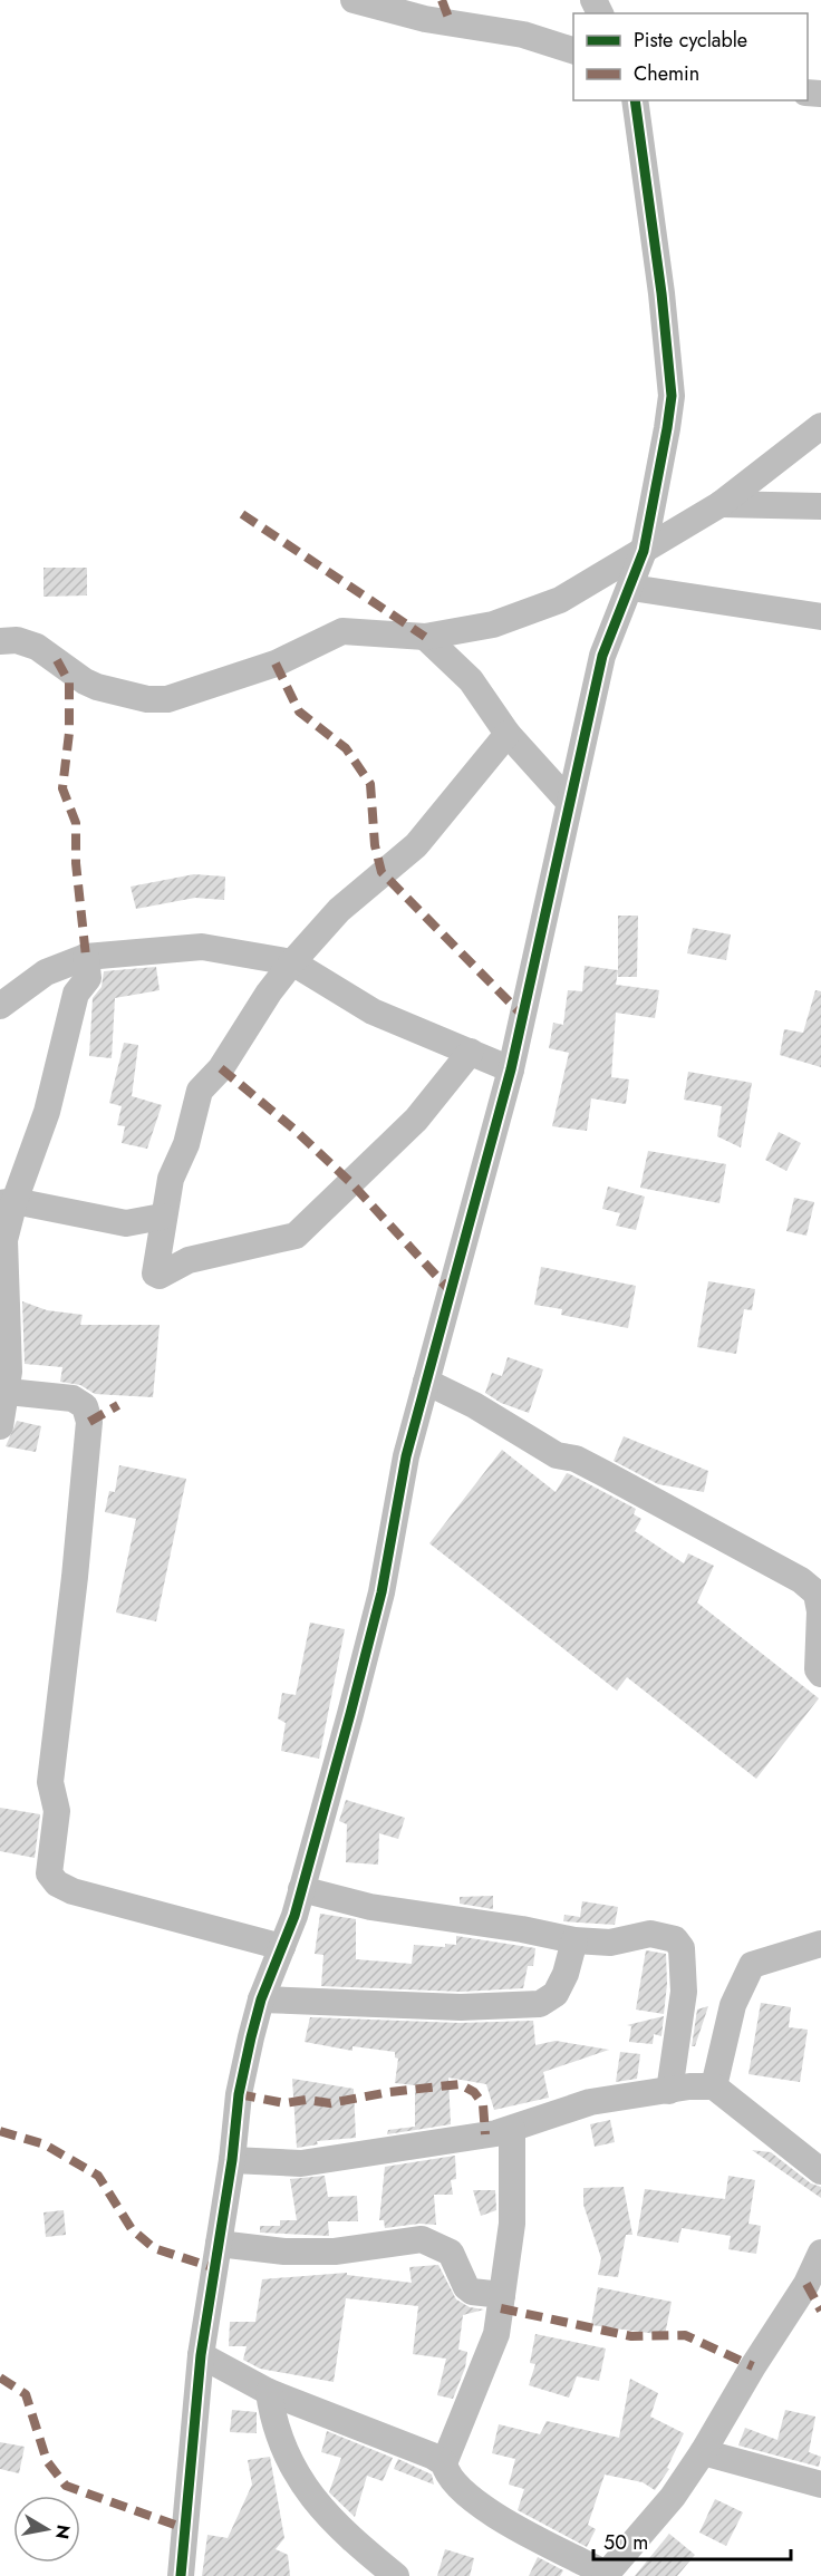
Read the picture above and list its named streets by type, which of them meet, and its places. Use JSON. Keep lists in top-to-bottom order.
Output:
{
  "legend": ["Piste cyclable", "Chemin"],
  "scale_bar": "50 m",
  "north": "right"
}
